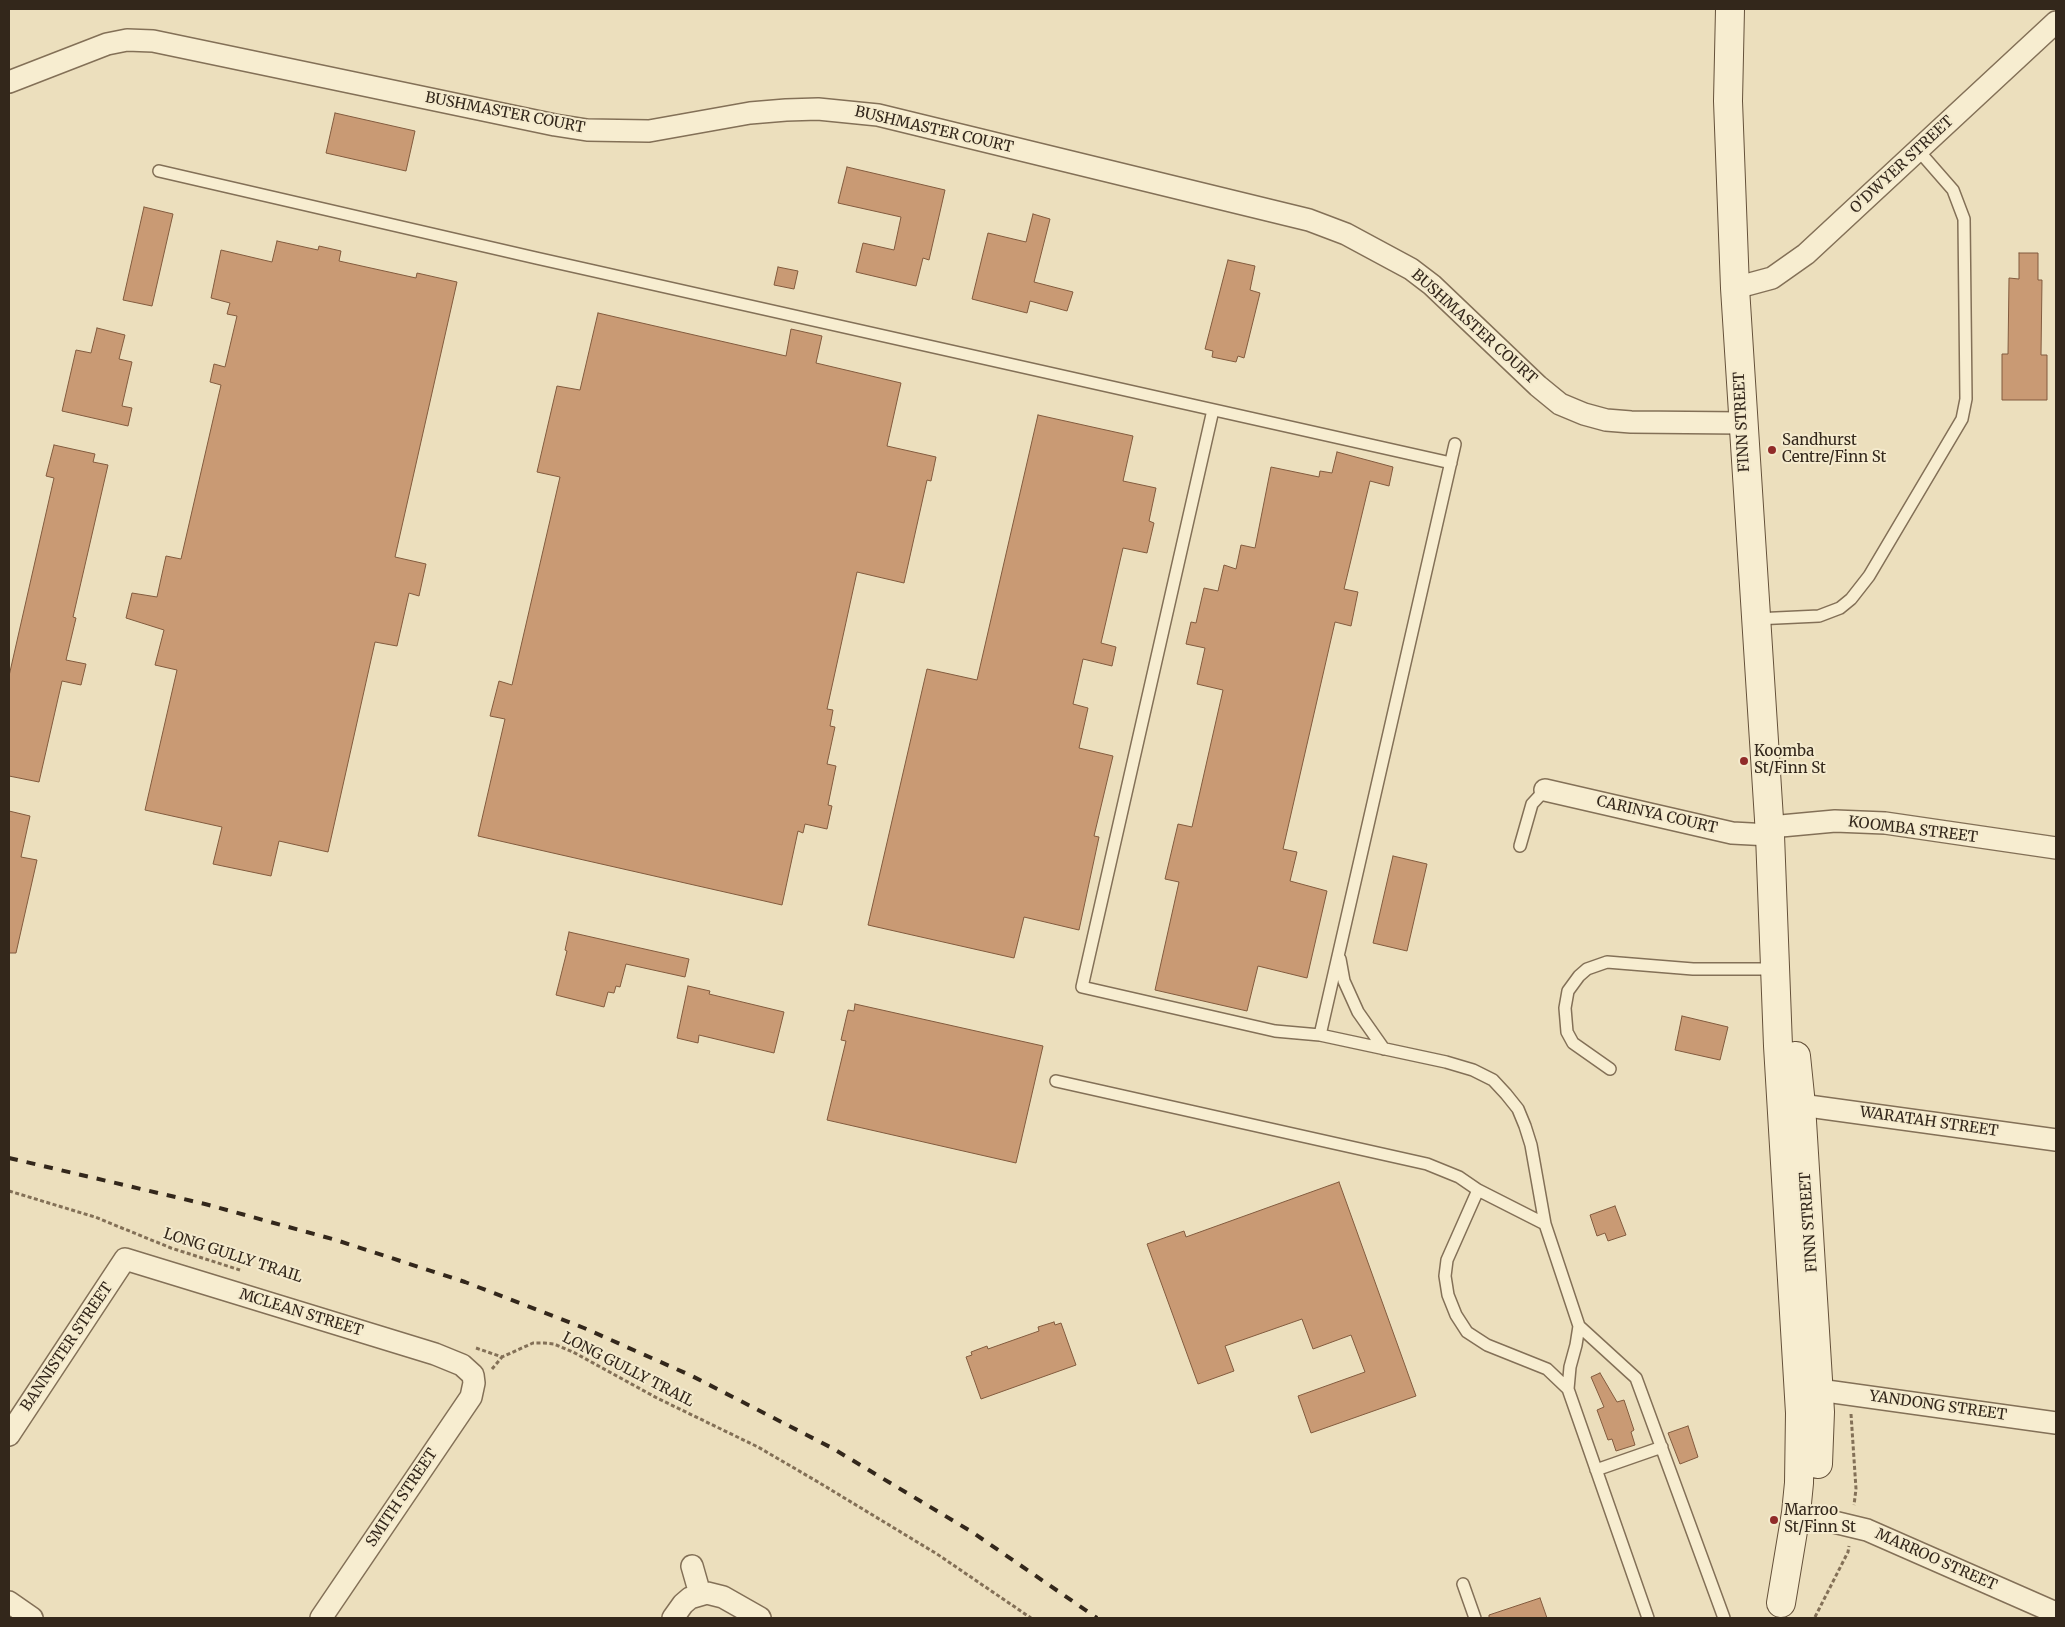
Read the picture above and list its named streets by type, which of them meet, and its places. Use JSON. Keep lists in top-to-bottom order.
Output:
{
  "streets": {
    "street": [
      "BUSHMASTER COURT",
      "O'DWYER STREET",
      "FINN STREET",
      "CARINYA COURT",
      "KOOMBA STREET",
      "WARATAH STREET",
      "MCLEAN STREET",
      "BANNISTER STREET",
      "YANDONG STREET",
      "SMITH STREET",
      "MARROO STREET"
    ],
    "path": ["LONG GULLY TRAIL"]
  },
  "crossings": [
    ["BUSHMASTER COURT", "FINN STREET"],
    ["O'DWYER STREET", "FINN STREET"],
    ["FINN STREET", "CARINYA COURT"],
    ["FINN STREET", "KOOMBA STREET"],
    ["FINN STREET", "WARATAH STREET"],
    ["FINN STREET", "YANDONG STREET"],
    ["FINN STREET", "MARROO STREET"],
    ["CARINYA COURT", "KOOMBA STREET"],
    ["MCLEAN STREET", "BANNISTER STREET"],
    ["MCLEAN STREET", "SMITH STREET"]
  ],
  "places": ["Sandhurst Centre/Finn St", "Koomba St/Finn St", "Marroo St/Finn St"]
}
